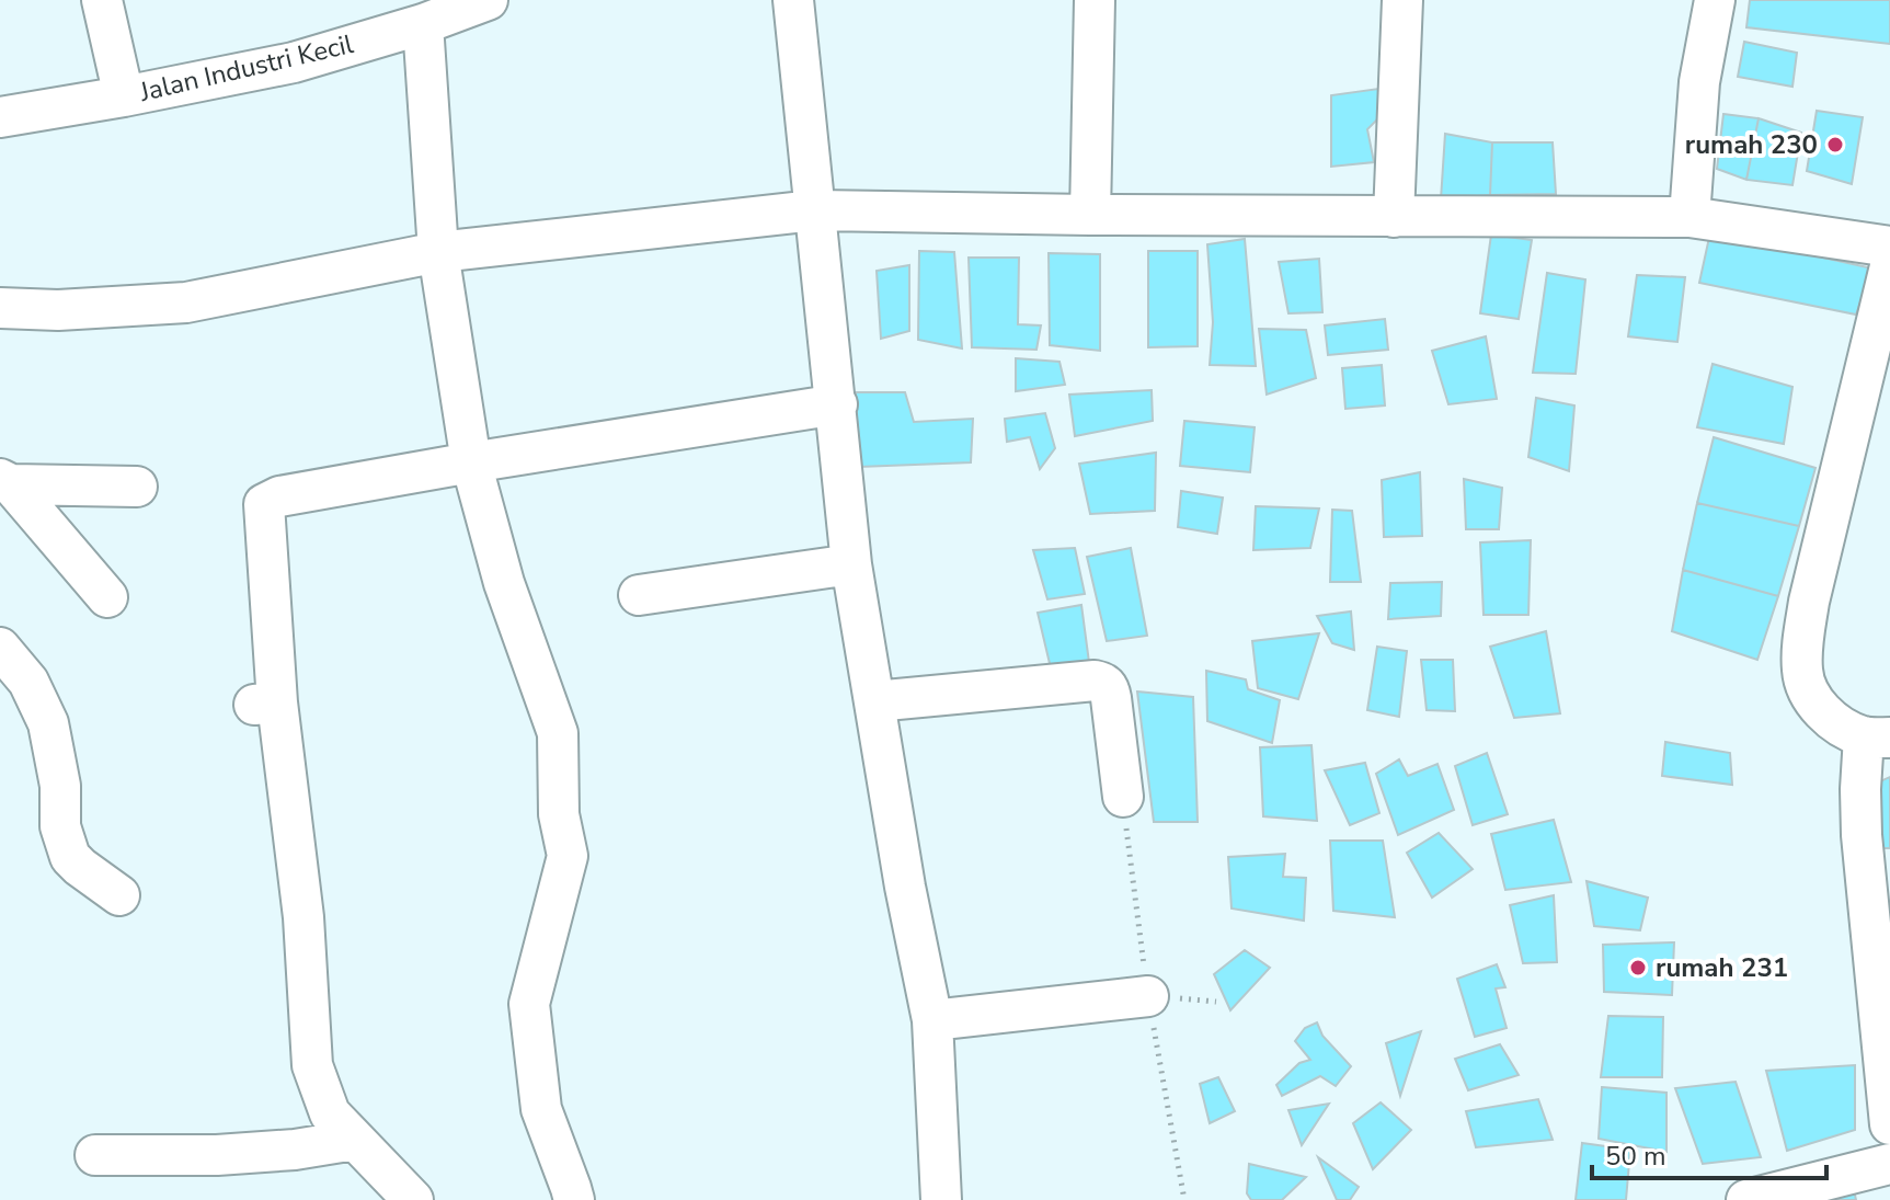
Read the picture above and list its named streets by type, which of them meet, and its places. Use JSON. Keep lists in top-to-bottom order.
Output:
{
  "streets": {
    "street": ["Jalan Industri Kecil"]
  },
  "places": ["rumah 230", "rumah 231"],
  "scale_bar": "50 m"
}
